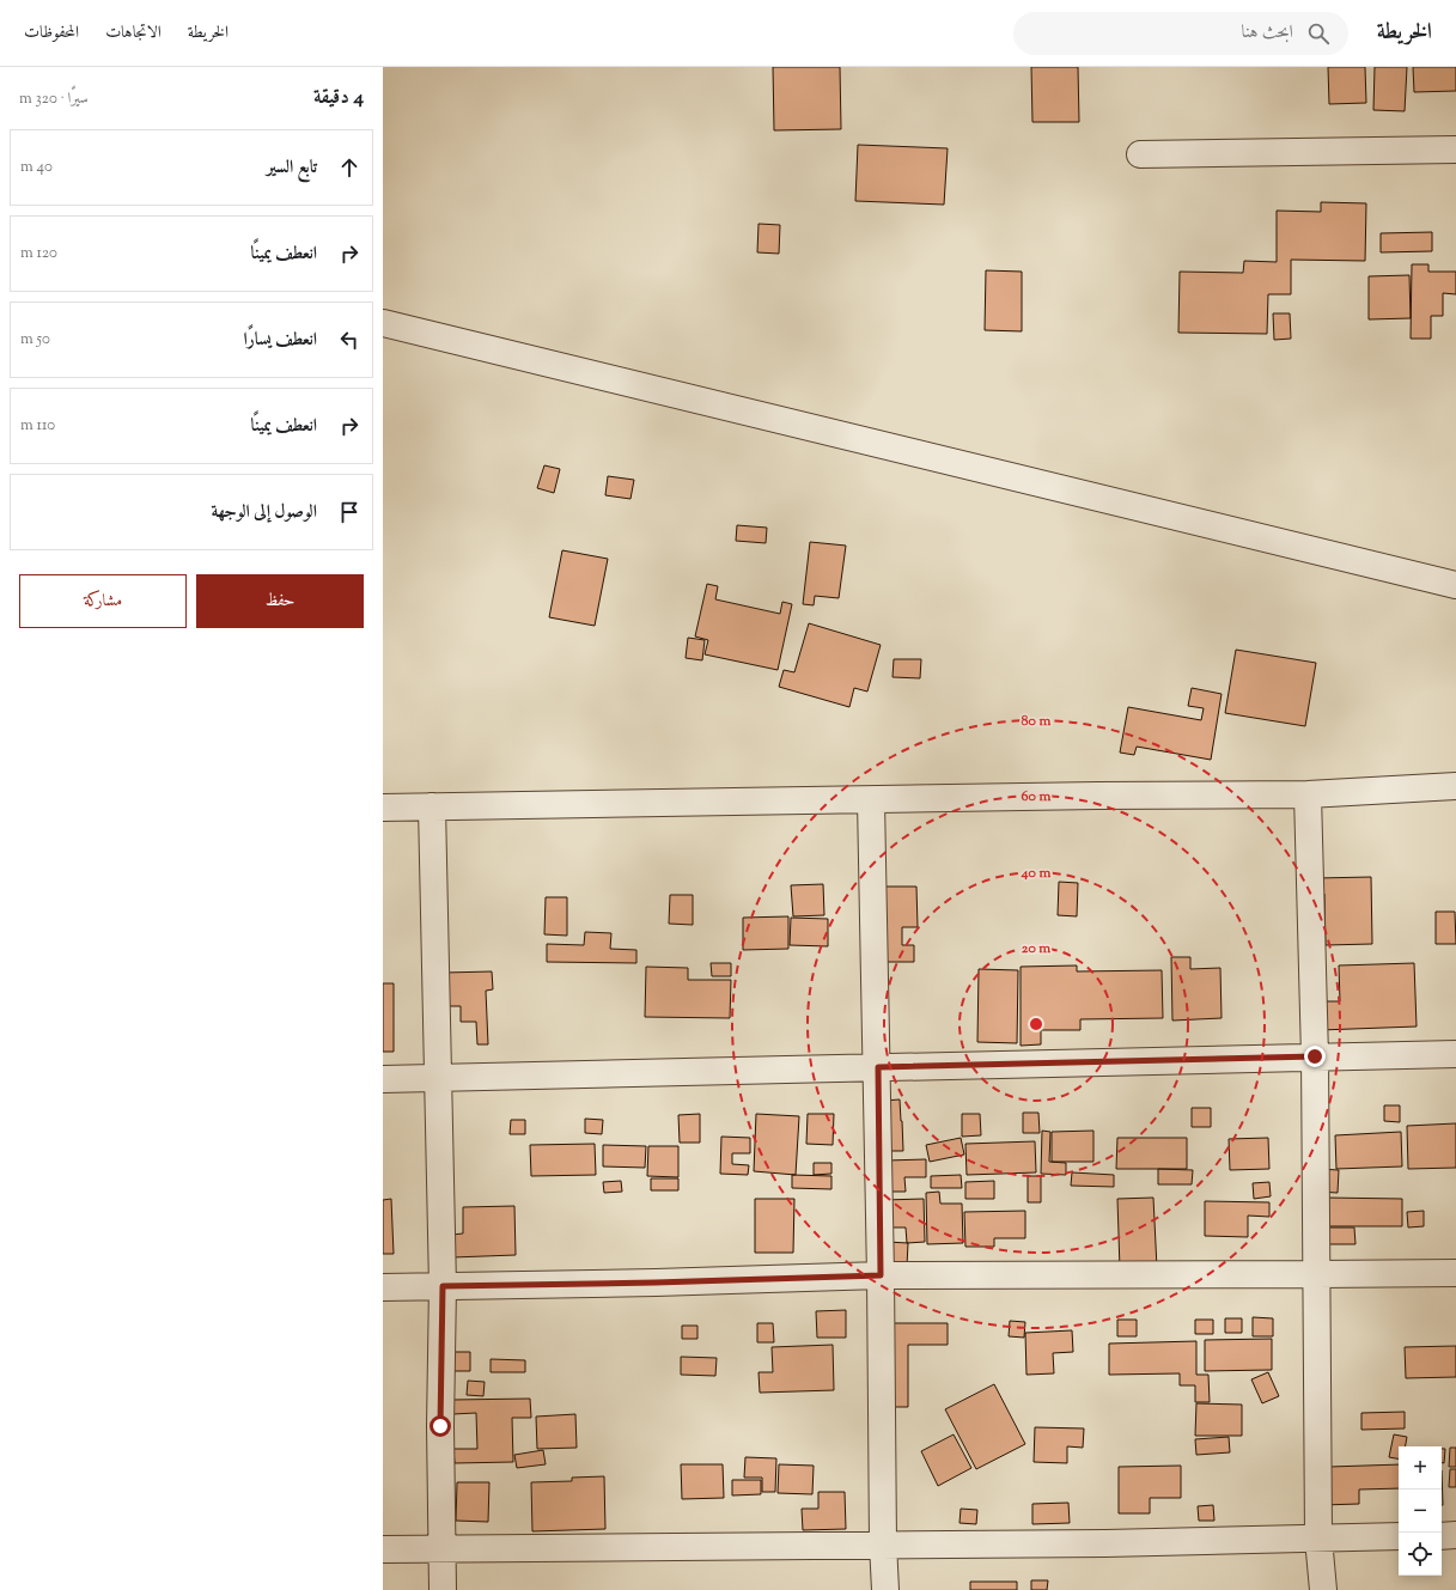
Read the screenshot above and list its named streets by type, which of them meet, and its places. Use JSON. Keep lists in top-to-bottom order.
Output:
{
  "page": {
    "header": "الخريطة",
    "search": "ابحث هنا",
    "nav": ["الخريطة", "الاتجاهات", "المحفوظات"],
    "heading": ["4 دقيقة", "سيرًا · 320 m"],
    "list": [
      ["تابع السير", "40 m"],
      ["انعطف يمينًا", "120 m"],
      ["انعطف يسارًا", "50 m"],
      ["انعطف يمينًا", "110 m"],
      "الوصول إلى الوجهة"
    ],
    "buttons": ["حفظ", "مشاركة"],
    "map_buttons": ["+", "−"]
  },
  "rings": [
    "80 m",
    "60 m",
    "40 m",
    "20 m"
  ]
}
